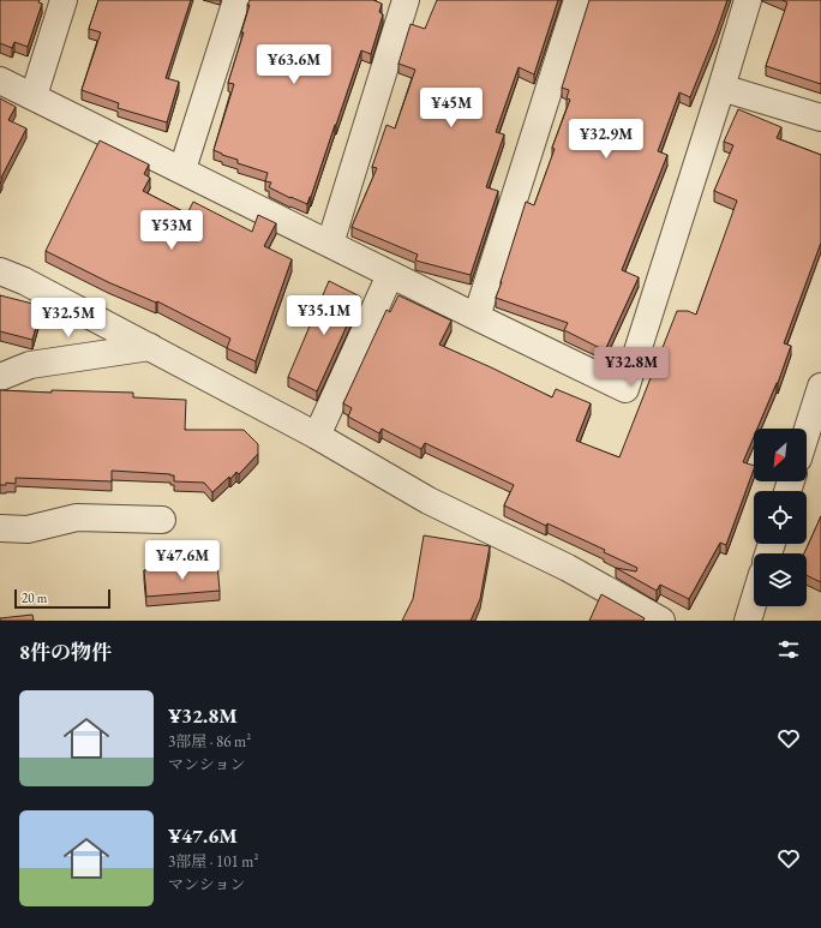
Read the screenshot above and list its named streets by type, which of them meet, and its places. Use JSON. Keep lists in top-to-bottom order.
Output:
{
  "scale_bar": "20 m",
  "north": "bottom left",
  "page": {
    "price": [
      "¥63.6M",
      "¥45M",
      "¥32.9M",
      "¥53M",
      "¥35.1M",
      "¥32.5M",
      "¥32.8M",
      "¥47.6M"
    ],
    "scale": "20 m",
    "heading": "8件の物件",
    "list": [
      {
        "name": "¥32.8M",
        "note": "3部屋 · 86 m² · マンション"
      },
      {
        "name": "¥47.6M",
        "note": "3部屋 · 101 m² · マンション"
      }
    ]
  }
}
